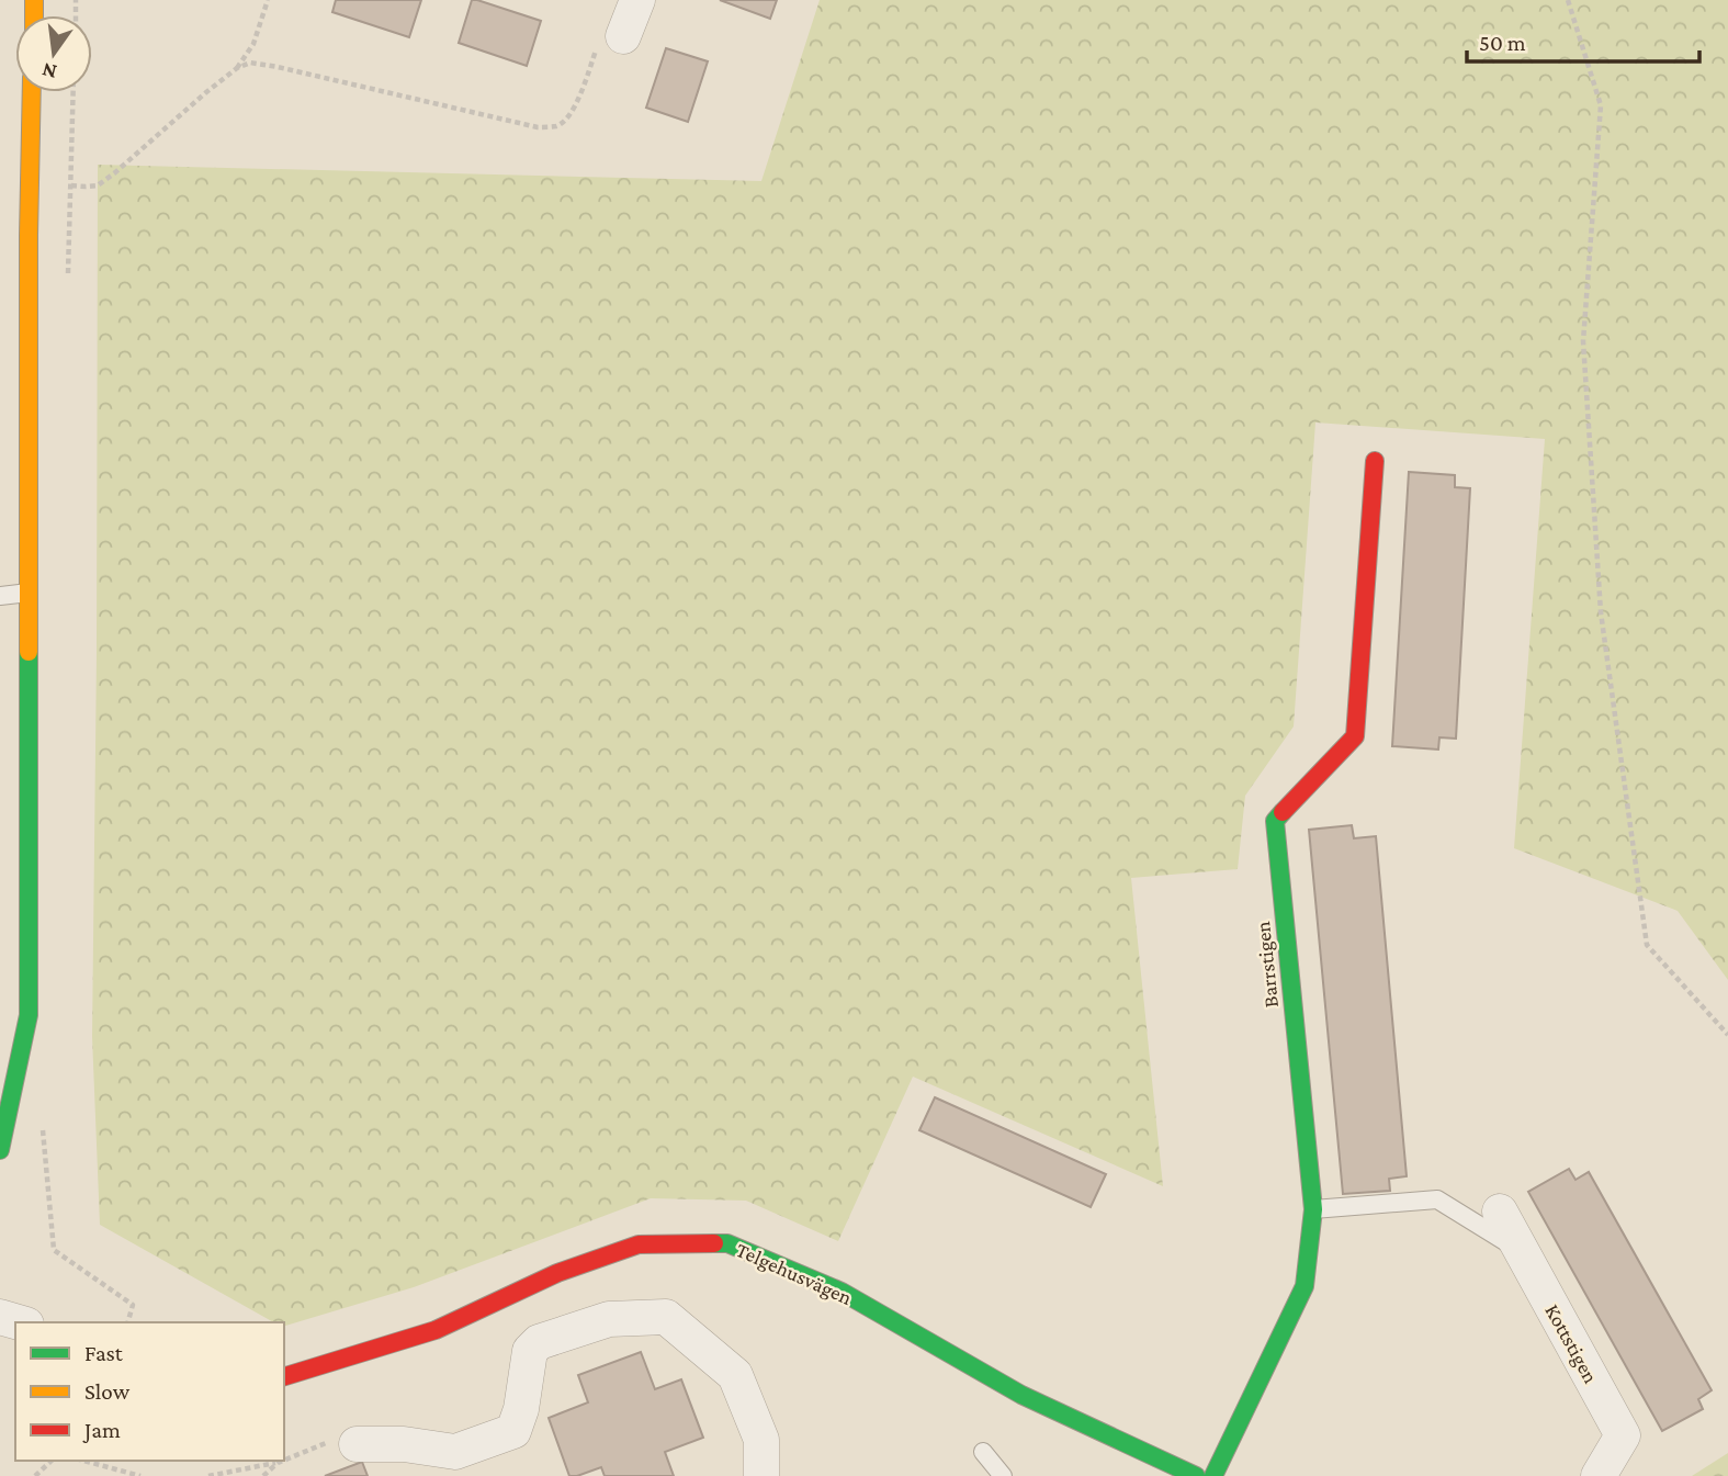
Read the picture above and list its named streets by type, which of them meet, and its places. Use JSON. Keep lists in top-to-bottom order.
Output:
{
  "streets": {
    "street": ["Barrstigen", "Telgehusvägen", "Kottstigen"]
  },
  "legend": ["Fast", "Slow", "Jam"],
  "scale_bar": "50 m",
  "north": "bottom"
}
